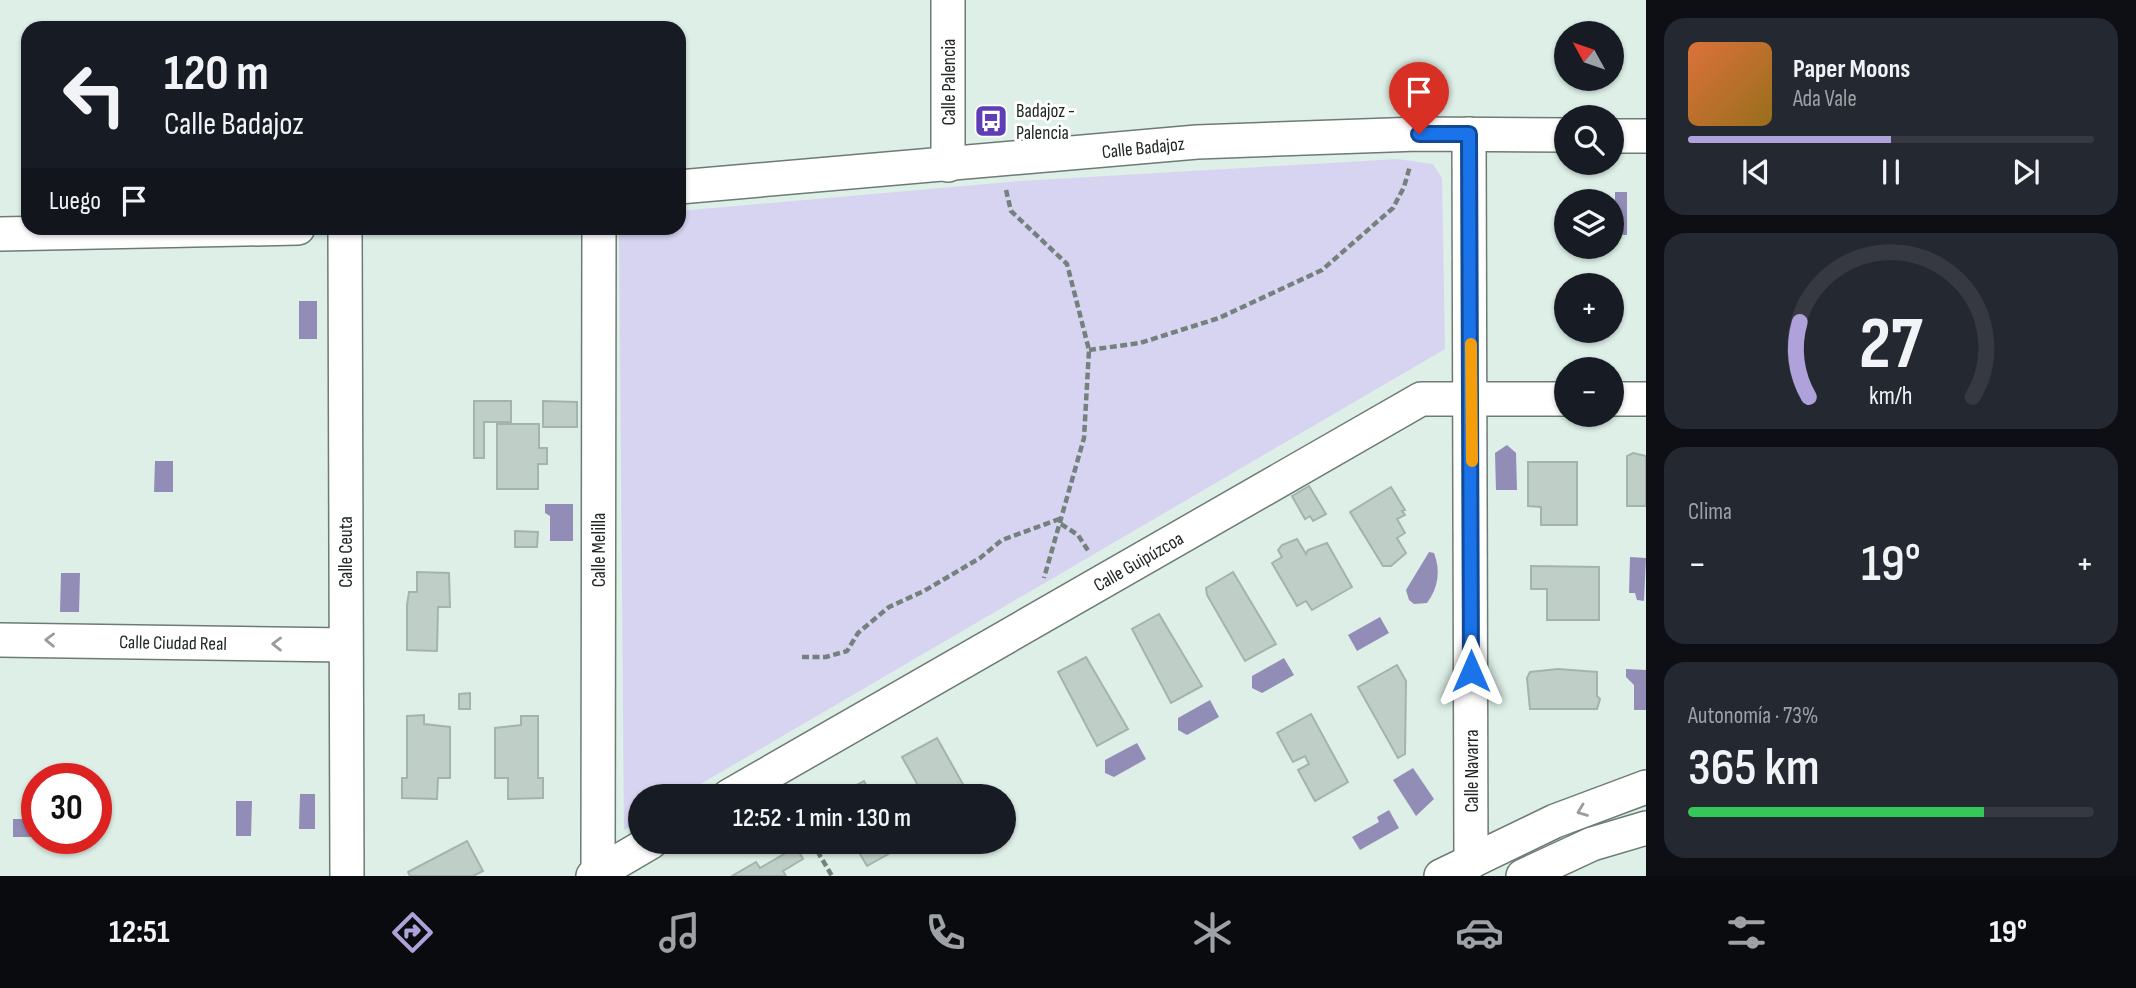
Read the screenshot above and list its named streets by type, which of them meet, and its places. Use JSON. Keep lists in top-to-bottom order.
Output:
{
  "streets": {
    "street": [
      "Calle Palencia",
      "Calle Badajoz",
      "Calle Melilla",
      "Calle Ceuta",
      "Calle Guipúzcoa",
      "Calle Ciudad Real",
      "Calle Navarra"
    ]
  },
  "crossings": [
    ["Calle Palencia", "Calle Badajoz"],
    ["Calle Badajoz", "Calle Navarra"],
    ["Calle Ceuta", "Calle Ciudad Real"],
    ["Calle Guipúzcoa", "Calle Navarra"]
  ],
  "one_way": ["Calle Ciudad Real"],
  "places": {
    "bus stop": ["Badajoz - Palencia"]
  },
  "north": "top left",
  "page": {
    "map_buttons": ["+", "−"],
    "turn": ["120 m", "Calle Badajoz"],
    "song": ["Paper Moons", "Ada Vale"],
    "then": "Luego",
    "tile": [
      "Clima",
      ["Autonomía · 73%", "365 km"]
    ],
    "heat": ["−", "19°", "+"],
    "limit": "30",
    "trip": "12:52 · 1 min · 130 m",
    "tabs": ["12:51", "19°"],
    "gauge": ["27", "km/h"]
  }
}
